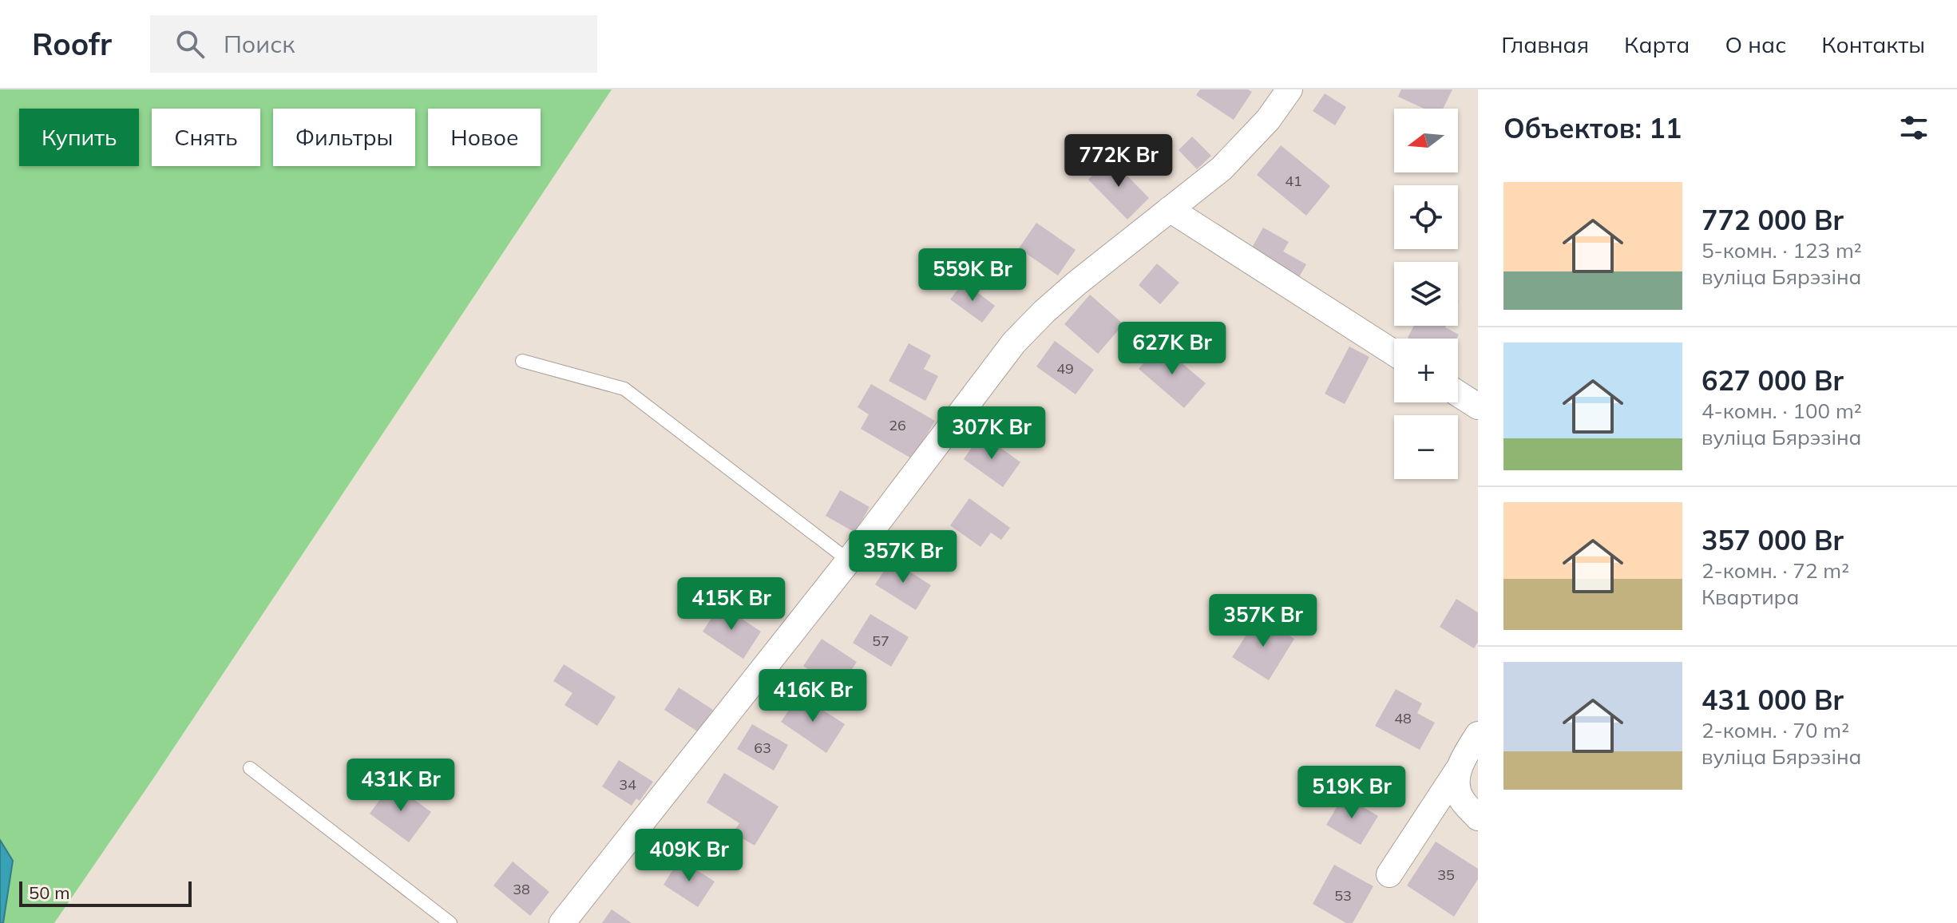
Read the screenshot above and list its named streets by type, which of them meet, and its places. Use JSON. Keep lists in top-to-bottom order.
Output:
{
  "house_numbers": [
    "41",
    "49",
    "26",
    "57",
    "48",
    "63",
    "34",
    "35",
    "38",
    "53"
  ],
  "scale_bar": "50 m",
  "north": "left",
  "page": {
    "header": "Roofr",
    "search": "Поиск",
    "nav": [
      "Главная",
      "Карта",
      "О нас",
      "Контакты"
    ],
    "heading": "Объектов: 11",
    "map_buttons": ["+", "−"],
    "chip": [
      "Купить",
      "Снять",
      "Фильтры",
      "Новое"
    ],
    "price": [
      "772K Br",
      "559K Br",
      "627K Br",
      "307K Br",
      "357K Br",
      "415K Br",
      "357K Br",
      "416K Br",
      "431K Br",
      "519K Br",
      "409K Br"
    ],
    "list": [
      {
        "name": "772 000 Br",
        "note": "5-комн. · 123 m² · вуліца Бярэзіна"
      },
      {
        "name": "627 000 Br",
        "note": "4-комн. · 100 m² · вуліца Бярэзіна"
      },
      {
        "name": "357 000 Br",
        "note": "2-комн. · 72 m² · Квартира"
      },
      {
        "name": "431 000 Br",
        "note": "2-комн. · 70 m² · вуліца Бярэзіна"
      }
    ],
    "scale": "50 m"
  }
}
